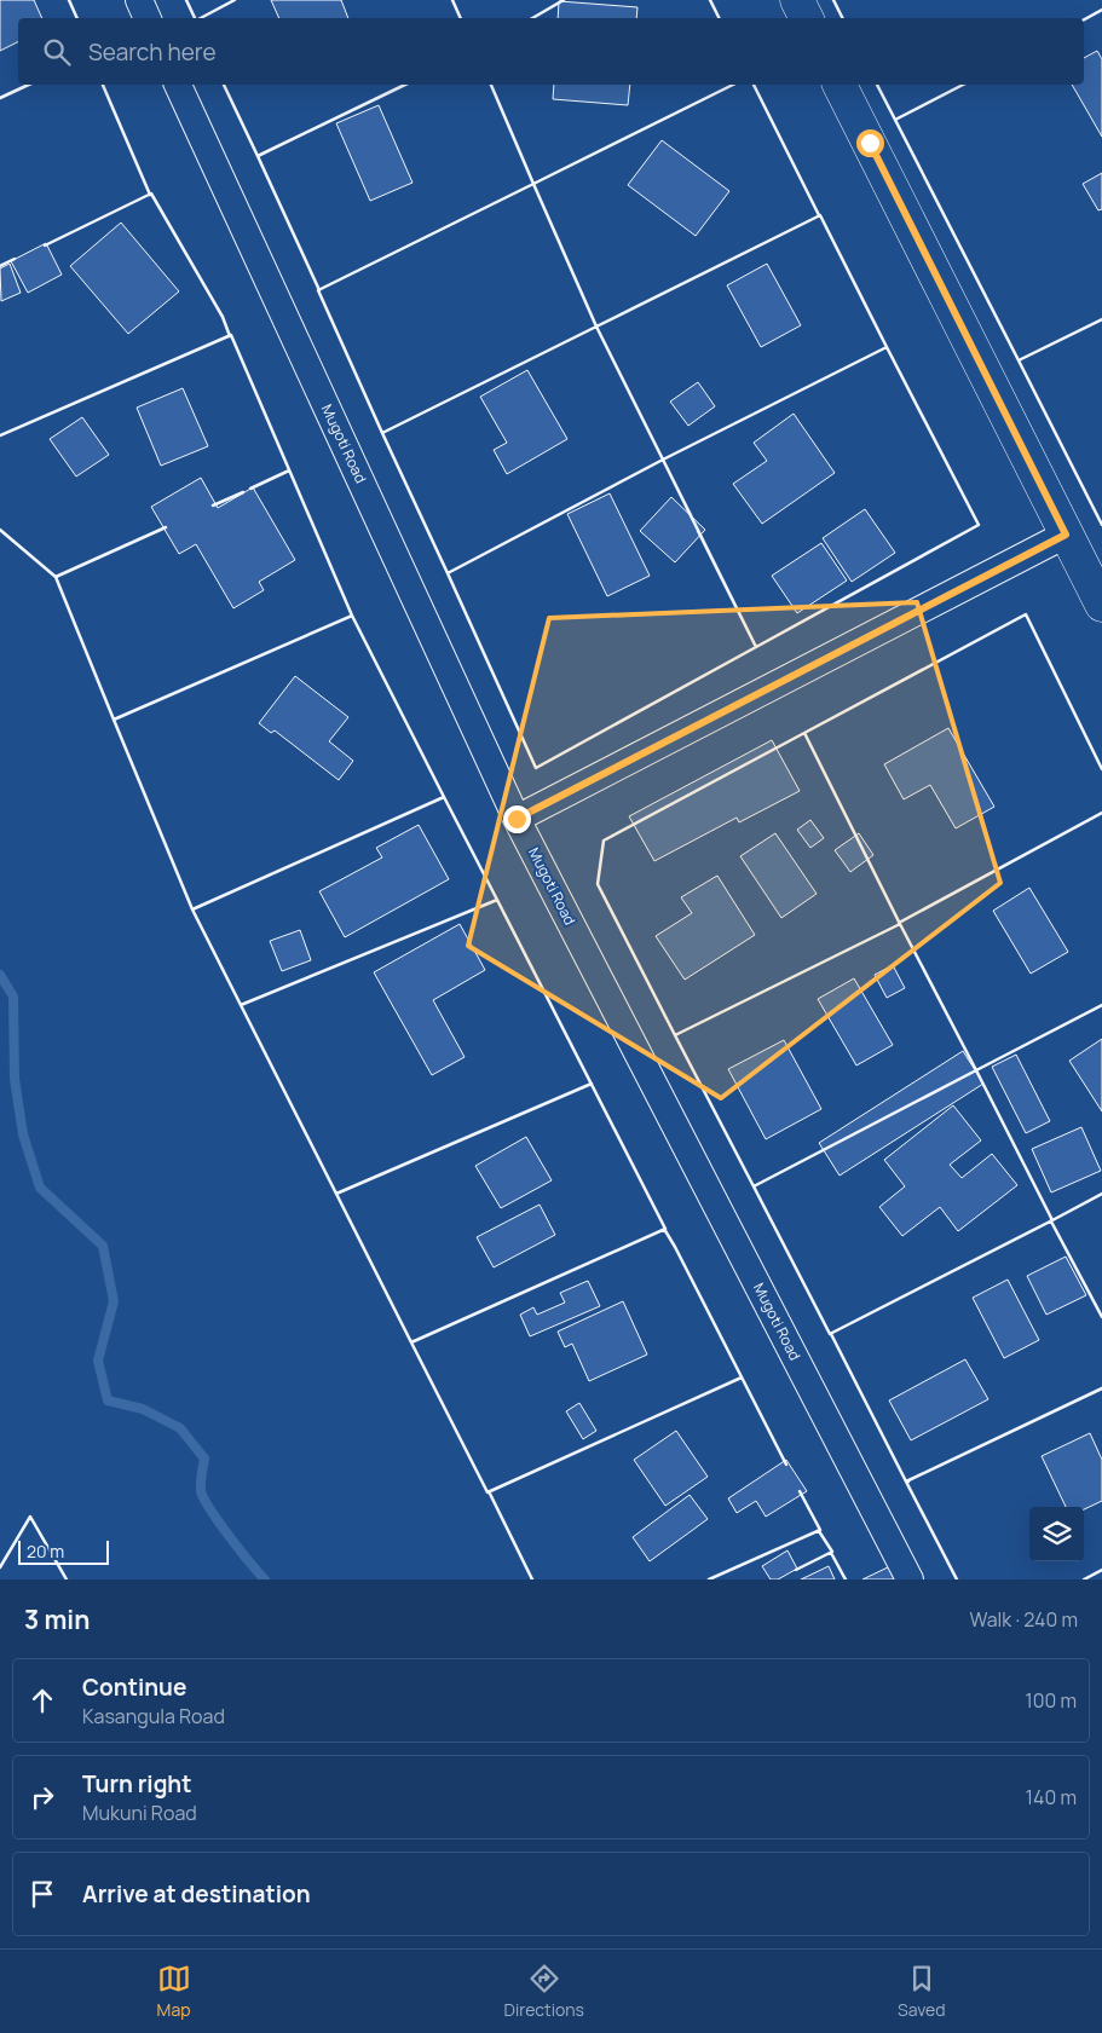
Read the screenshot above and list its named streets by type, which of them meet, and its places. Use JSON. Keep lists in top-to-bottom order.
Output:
{
  "streets": {
    "street": ["Mugoti Road"]
  },
  "scale_bar": "20 m",
  "page": {
    "search": "Search here",
    "scale": "20 m",
    "heading": ["3 min", "Walk · 240 m"],
    "list": [
      ["Continue", "Kasangula Road", "100 m"],
      ["Turn right", "Mukuni Road", "140 m"],
      "Arrive at destination"
    ],
    "nav": ["Map", "Directions", "Saved"]
  }
}
